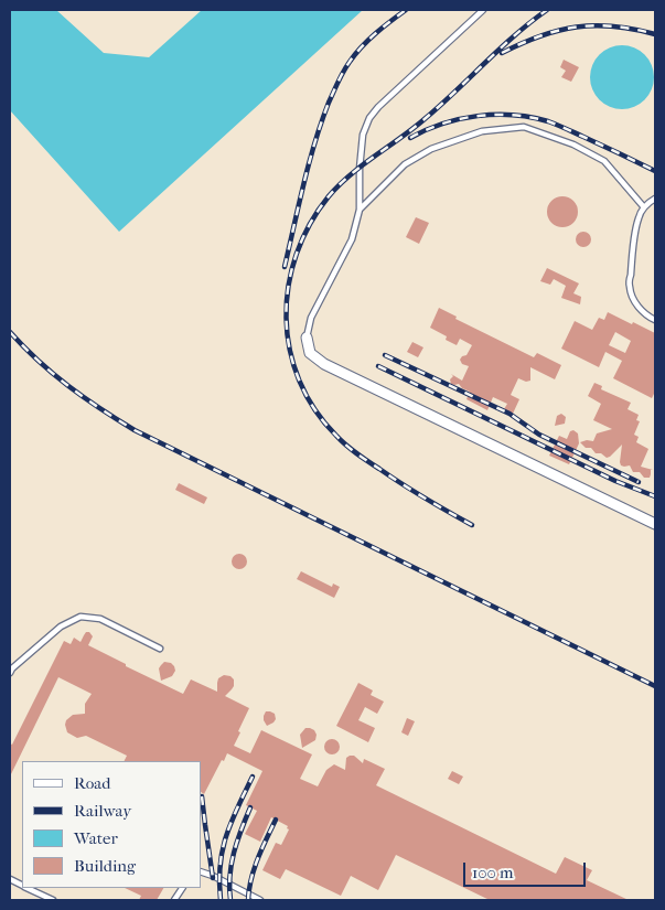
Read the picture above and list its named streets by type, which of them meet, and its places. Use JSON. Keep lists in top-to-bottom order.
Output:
{
  "legend": [
    "Road",
    "Railway",
    "Water",
    "Building"
  ],
  "scale_bar": "100 m"
}
